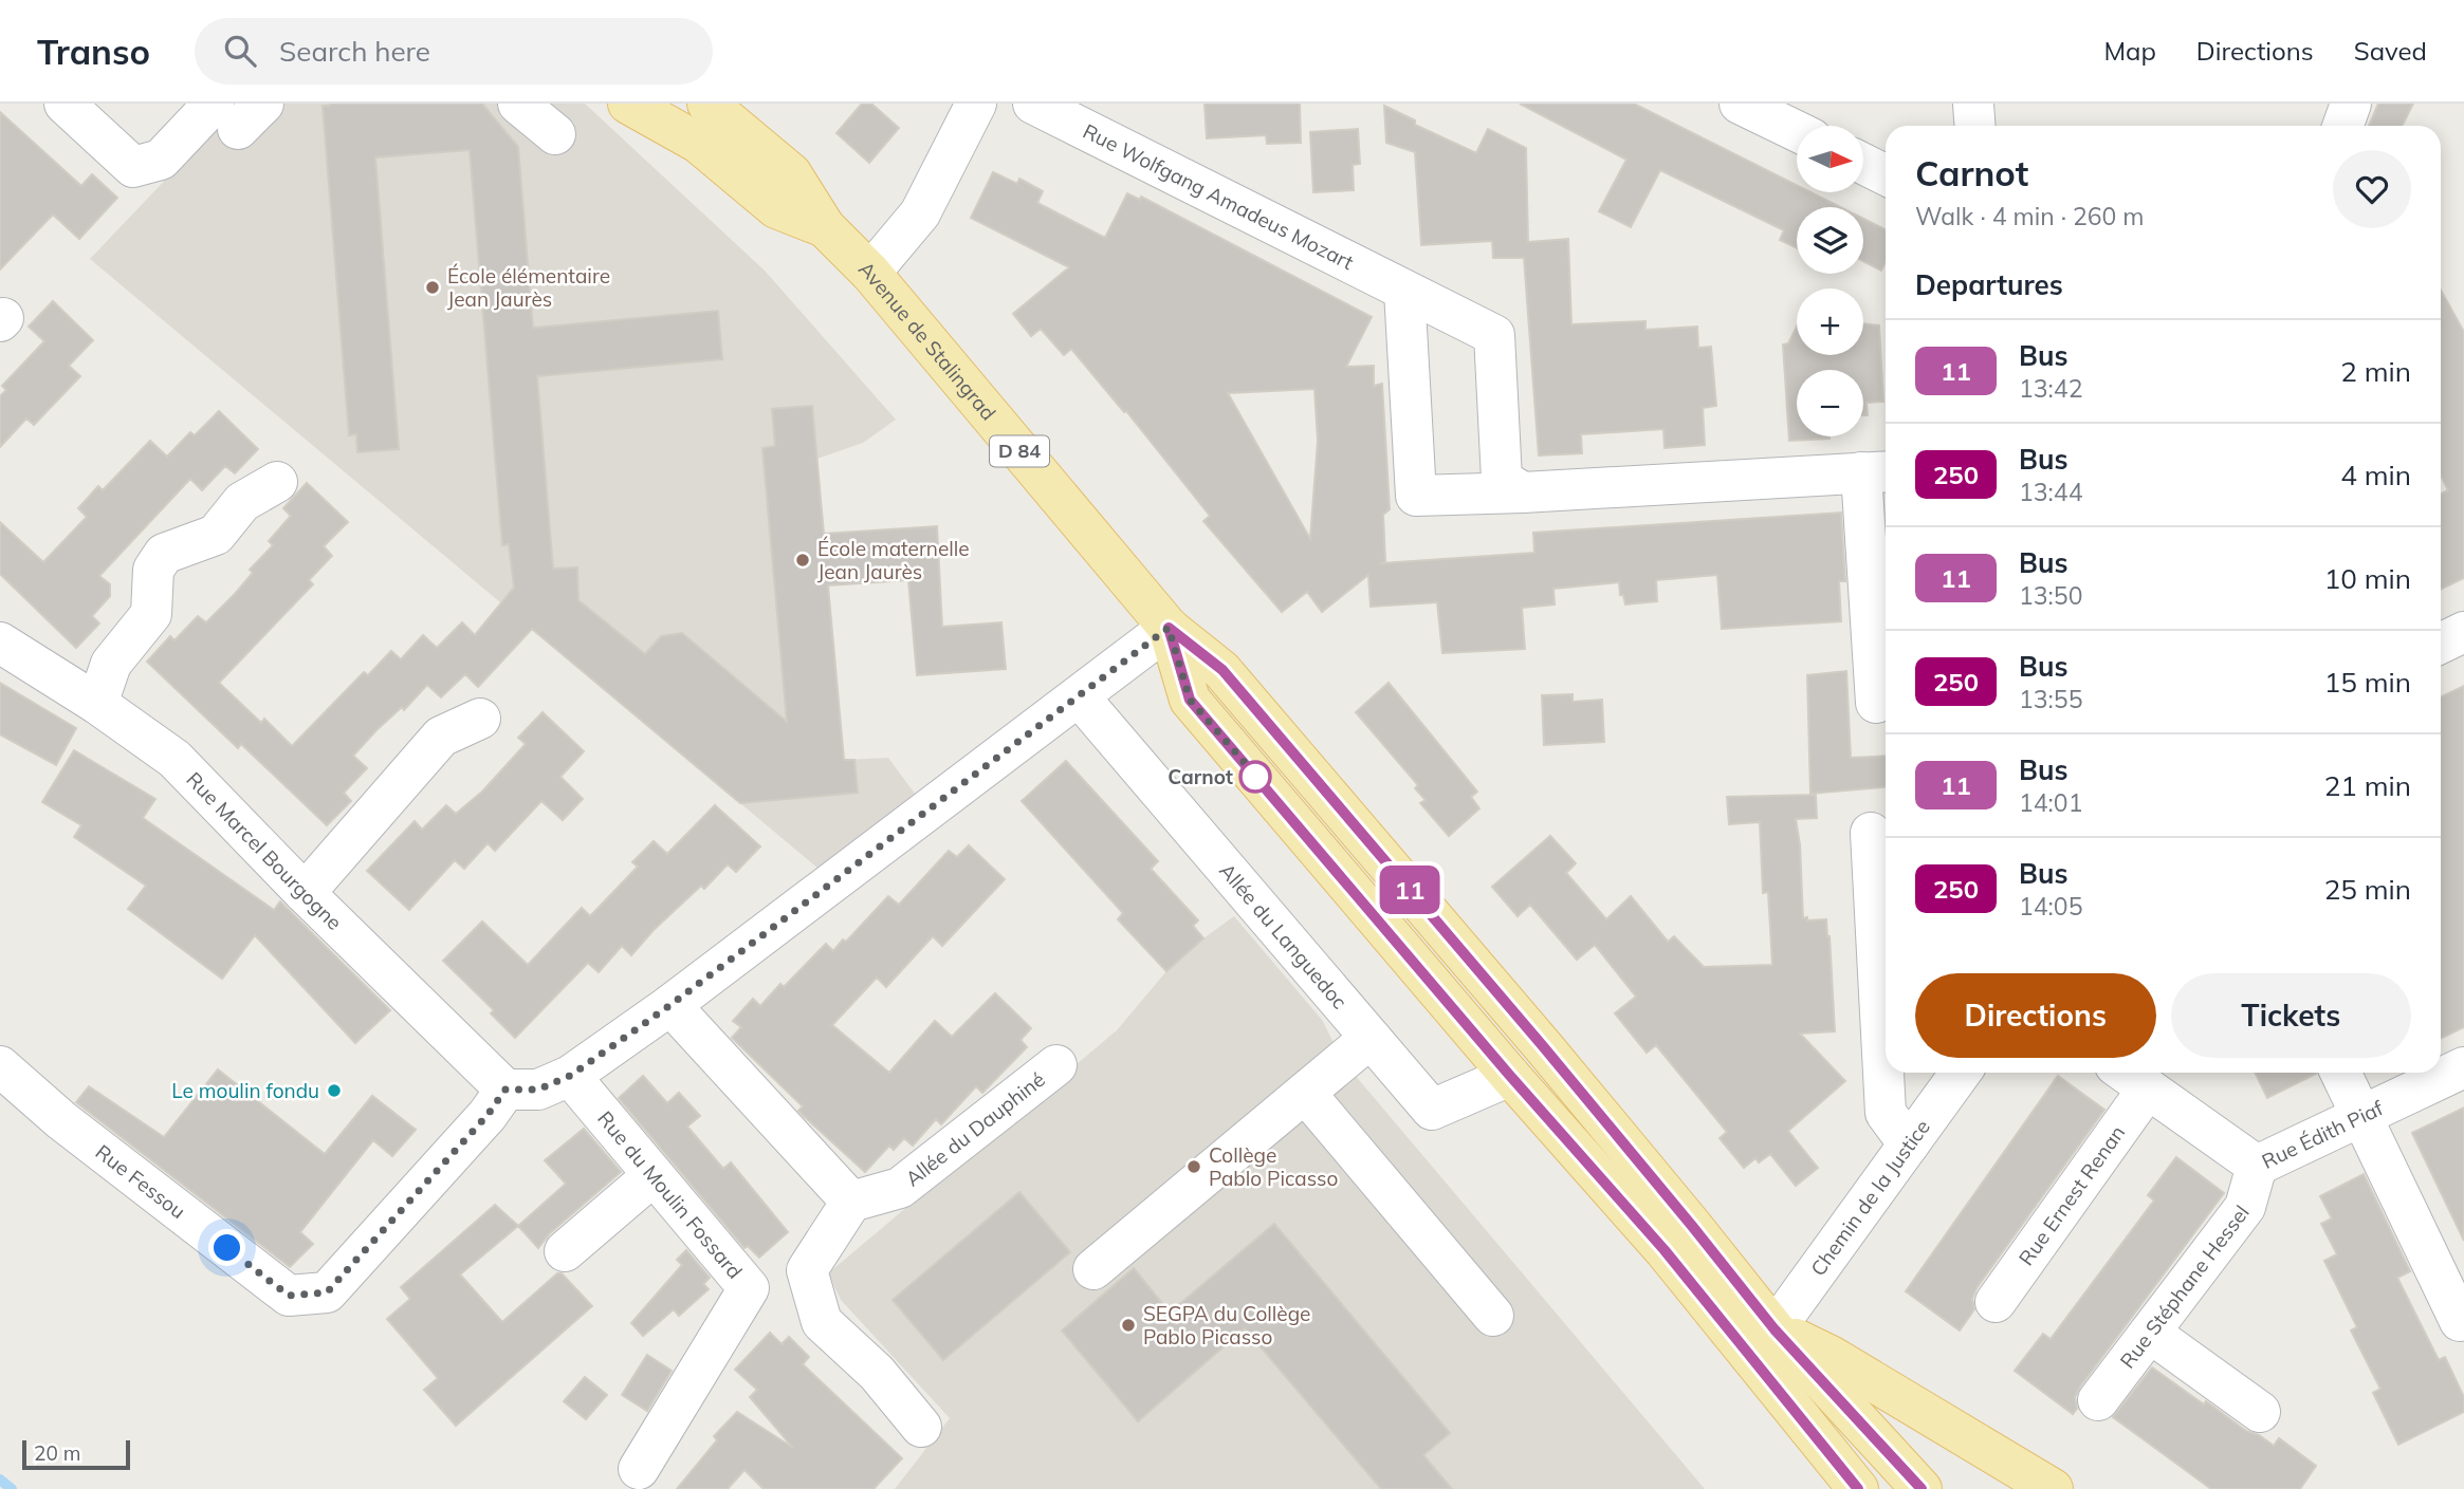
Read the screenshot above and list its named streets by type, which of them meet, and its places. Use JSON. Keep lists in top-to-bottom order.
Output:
{
  "streets": {
    "main road": ["Avenue de Stalingrad", "D 84"],
    "street": [
      "Rue Wolfgang Amadeus Mozart",
      "Rue Marcel Bourgogne",
      "Allée du Languedoc",
      "Allée du Dauphiné",
      "Rue Édith Piaf",
      "Rue Fessou",
      "Rue du Moulin Fossard",
      "Rue Ernest Renan",
      "Chemin de la Justice",
      "Rue Stéphane Hessel"
    ]
  },
  "crossings": [
    ["Avenue de Stalingrad", "Allée du Languedoc"],
    ["Avenue de Stalingrad", "Chemin de la Justice"],
    ["Rue Marcel Bourgogne", "Rue Fessou"],
    ["Rue Édith Piaf", "Rue Stéphane Hessel"]
  ],
  "places": [
    "École élémentaire Jean Jaurès",
    "École maternelle Jean Jaurès",
    "Carnot",
    "Le moulin fondu",
    "Collège Pablo Picasso",
    "SEGPA du Collège Pablo Picasso"
  ],
  "lines": ["bus line 11"],
  "scale_bar": "20 m",
  "north": "right",
  "page": {
    "header": "Transo",
    "search": "Search here",
    "nav": ["Map", "Directions", "Saved"],
    "on_map": "11",
    "map_buttons": ["+", "−"],
    "heading": [
      ["Carnot", "Walk · 4 min · 260 m"],
      "Departures"
    ],
    "list": [
      {
        "mark": "11",
        "name": "Bus",
        "note": "13:42",
        "value": "2 min"
      },
      {
        "mark": "250",
        "name": "Bus",
        "note": "13:44",
        "value": "4 min"
      },
      {
        "mark": "11",
        "name": "Bus",
        "note": "13:50",
        "value": "10 min"
      },
      {
        "mark": "250",
        "name": "Bus",
        "note": "13:55",
        "value": "15 min"
      },
      {
        "mark": "11",
        "name": "Bus",
        "note": "14:01",
        "value": "21 min"
      },
      {
        "mark": "250",
        "name": "Bus",
        "note": "14:05",
        "value": "25 min"
      }
    ],
    "buttons": ["Directions", "Tickets"],
    "scale": "20 m"
  }
}
